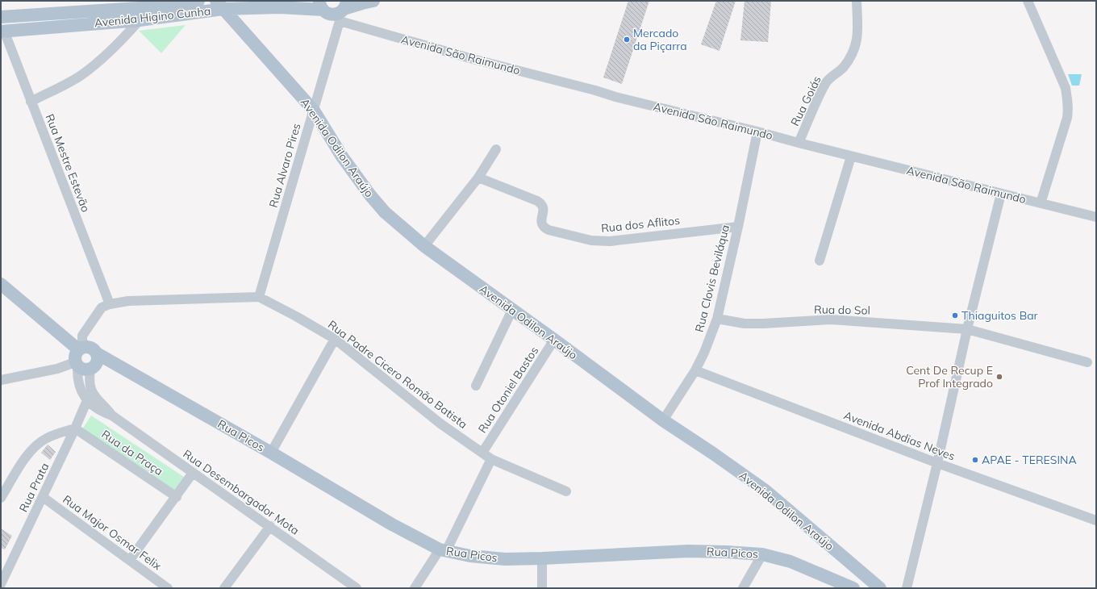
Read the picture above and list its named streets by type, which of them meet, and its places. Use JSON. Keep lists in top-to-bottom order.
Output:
{
  "streets": {
    "main road": ["Avenida Higino Cunha", "Avenida Odilon Araújo", "Rua Picos"],
    "street": [
      "Avenida São Raimundo",
      "Rua Goiás",
      "Rua Mestre Estevão",
      "Rua Alvaro Pires",
      "Rua dos Aflitos",
      "Rua Clovis Beviláqua",
      "Rua do Sol",
      "Rua Padre Cicero Romão Batista",
      "Rua Otoniel Bastos",
      "Avenida Abdias Neves",
      "Rua da Praça",
      "Rua Prata",
      "Rua Desembargador Mota",
      "Rua Major Osmar Felix"
    ]
  },
  "crossings": [
    ["Avenida Higino Cunha", "Avenida São Raimundo"],
    ["Avenida Higino Cunha", "Avenida Odilon Araújo"],
    ["Avenida Higino Cunha", "Rua Mestre Estevão"],
    ["Avenida Higino Cunha", "Rua Alvaro Pires"],
    ["Avenida São Raimundo", "Rua Goiás"],
    ["Avenida São Raimundo", "Rua Alvaro Pires"],
    ["Avenida São Raimundo", "Rua Clovis Beviláqua"],
    ["Avenida Odilon Araújo", "Rua Alvaro Pires"],
    ["Avenida Odilon Araújo", "Rua Clovis Beviláqua"],
    ["Avenida Odilon Araújo", "Rua Otoniel Bastos"],
    ["Rua Mestre Estevão", "Rua Padre Cicero Romão Batista"],
    ["Rua Alvaro Pires", "Rua Padre Cicero Romão Batista"],
    ["Rua dos Aflitos", "Rua Clovis Beviláqua"],
    ["Rua Clovis Beviláqua", "Rua do Sol"],
    ["Rua Clovis Beviláqua", "Avenida Abdias Neves"],
    ["Rua Padre Cicero Romão Batista", "Rua Otoniel Bastos"],
    ["Rua Padre Cicero Romão Batista", "Rua Picos"],
    ["Rua Padre Cicero Romão Batista", "Rua Desembargador Mota"],
    ["Rua Picos", "Rua Desembargador Mota"],
    ["Rua da Praça", "Rua Prata"],
    ["Rua Prata", "Rua Desembargador Mota"],
    ["Rua Prata", "Rua Major Osmar Felix"]
  ],
  "places": [
    "Mercado da Piçarra",
    "Thiaguitos Bar",
    "Cent De Recup E Prof Integrado",
    "APAE - TERESINA"
  ]
}
